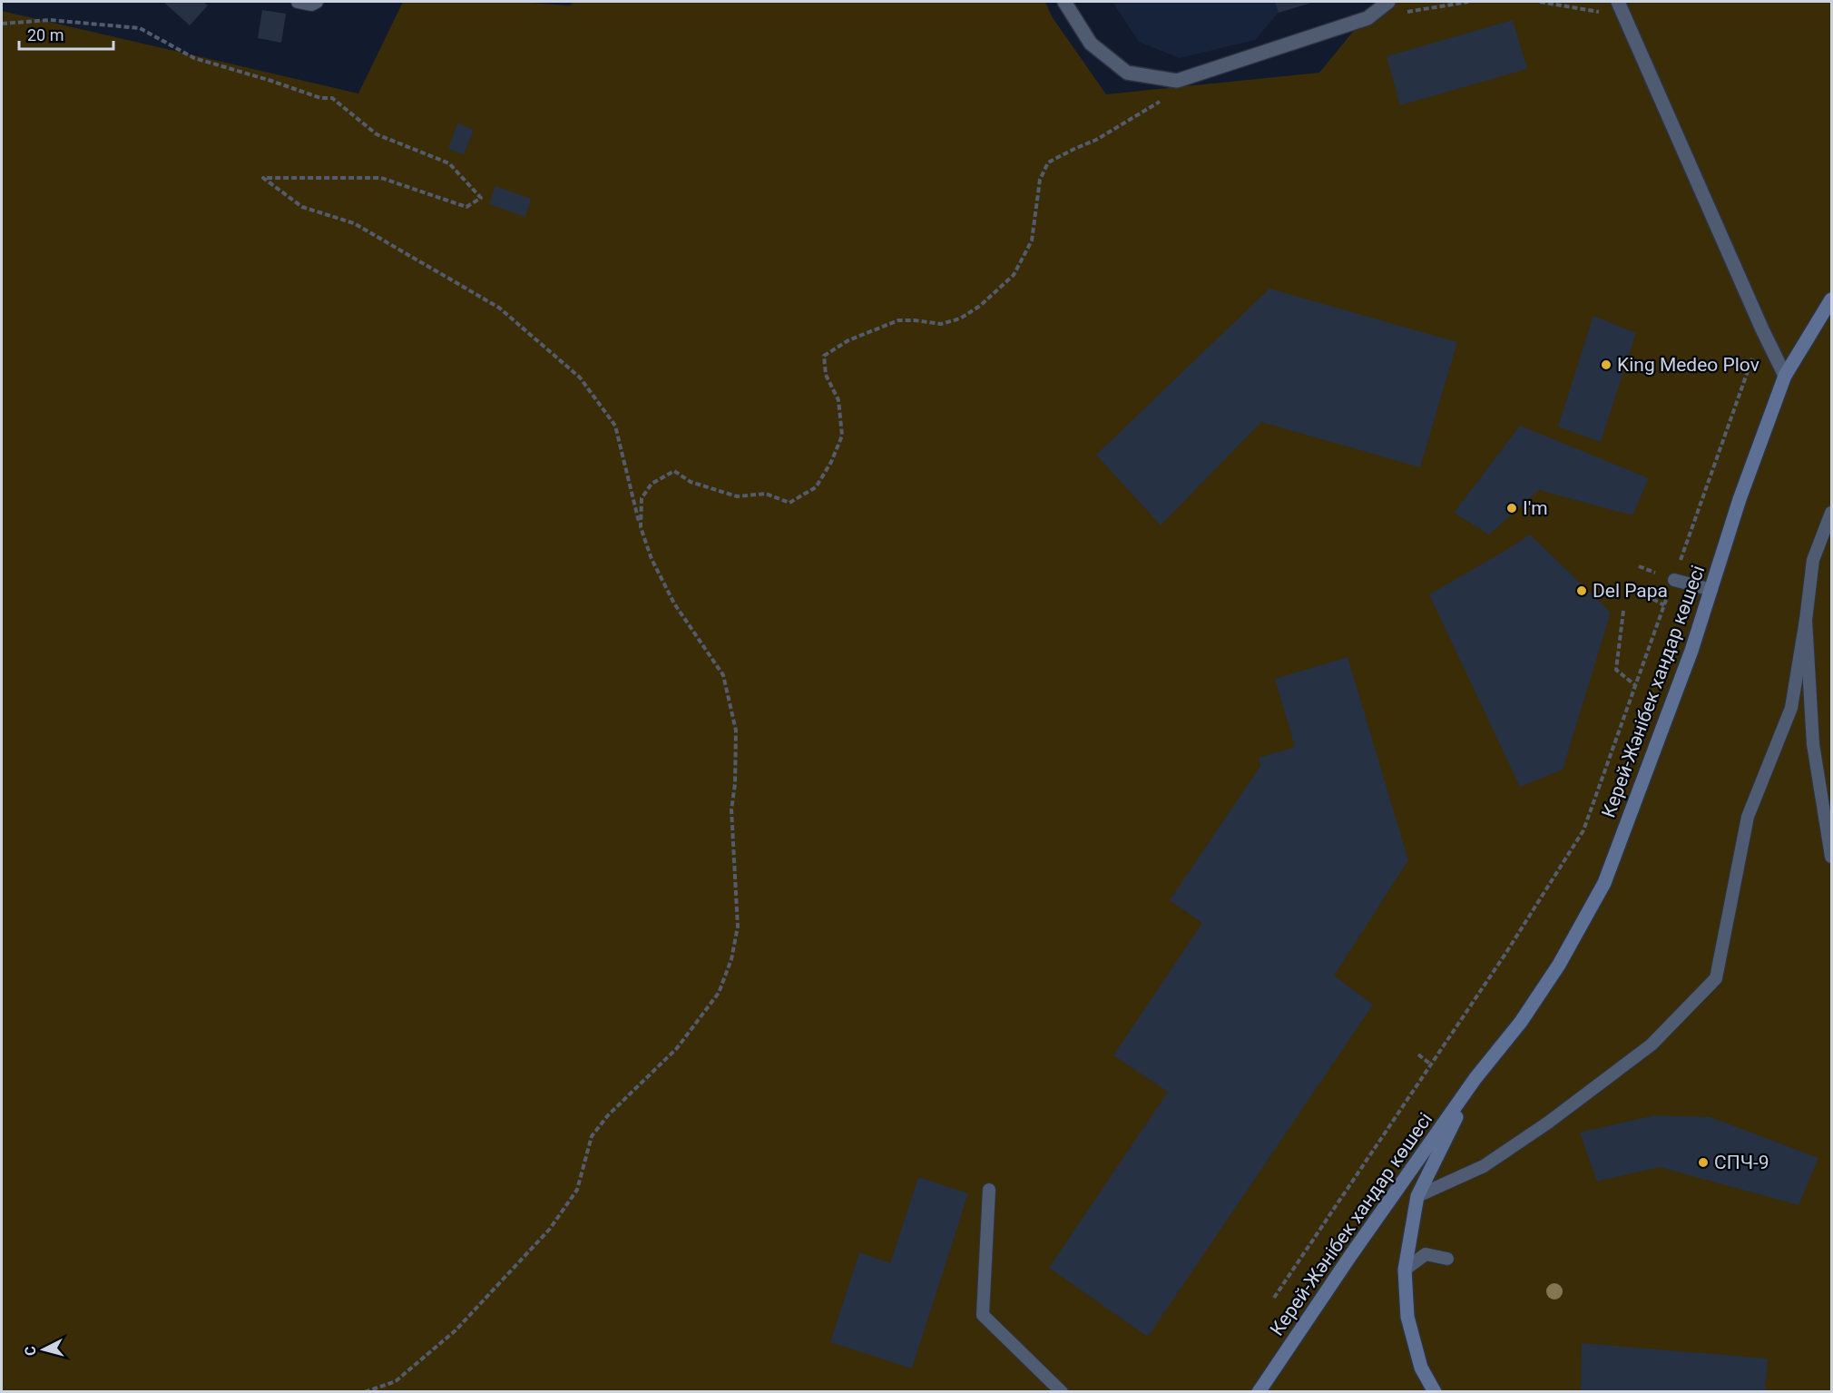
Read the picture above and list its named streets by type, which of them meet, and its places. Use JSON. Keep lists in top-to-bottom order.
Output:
{
  "streets": {
    "street": ["Керей-Жәнібек хандар көшесі"]
  },
  "places": [
    "King Medeo Plov",
    "I'm",
    "Del Papa",
    "СПЧ-9"
  ],
  "scale_bar": "20 m",
  "north": "left"
}
